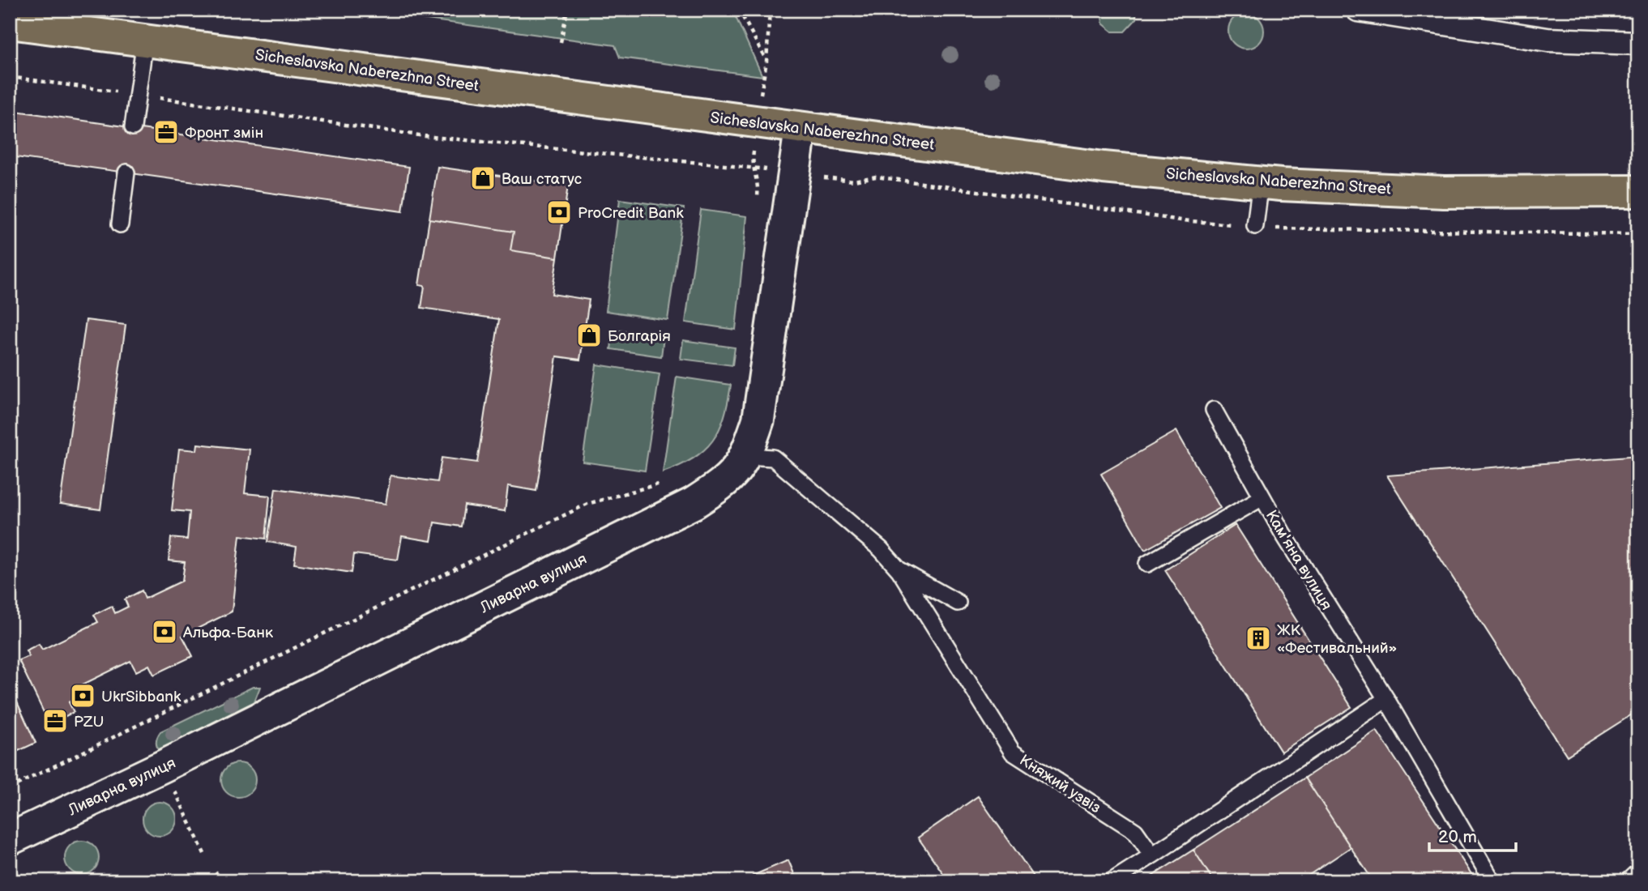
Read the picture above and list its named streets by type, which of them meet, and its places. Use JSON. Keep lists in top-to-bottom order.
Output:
{
  "streets": {
    "main road": ["Sicheslavska Naberezhna Street"],
    "street": ["Ливарна вулиця"],
    "lane": ["Кам'яна вулиця", "Княжий узвіз"]
  },
  "crossings": [
    ["Sicheslavska Naberezhna Street", "Ливарна вулиця"],
    ["Ливарна вулиця", "Княжий узвіз"]
  ],
  "places": {
    "office": ["Фронт змін", "PZU"],
    "shop": ["Ваш статус", "Болгарія"],
    "bank": ["ProCredit Bank", "Альфа-Банк", "UkrSibbank"],
    "building": ["ЖК «Фестивальний»"]
  },
  "scale_bar": "20 m"
}
